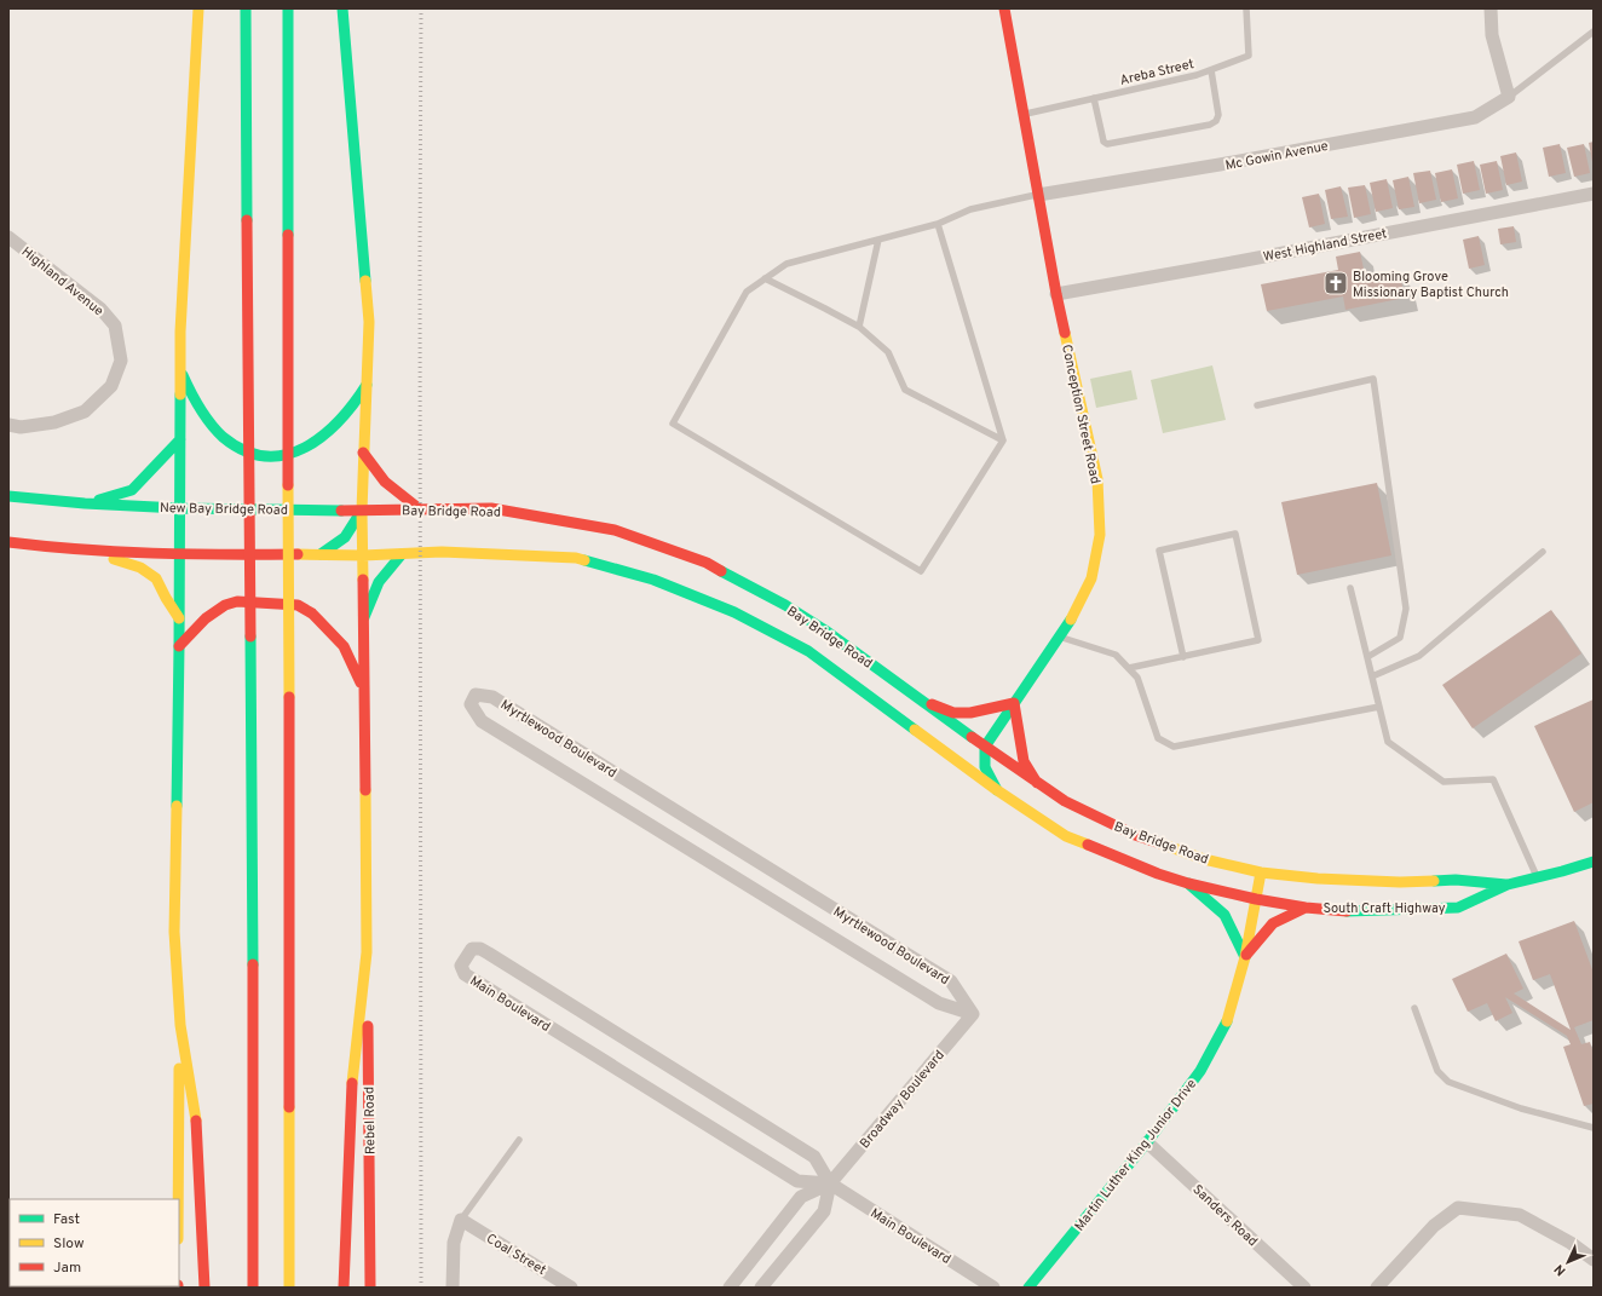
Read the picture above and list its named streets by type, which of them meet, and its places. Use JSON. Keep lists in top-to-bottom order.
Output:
{
  "streets": {
    "main road": [
      "Conception Street Road",
      "New Bay Bridge Road",
      "Bay Bridge Road",
      "South Craft Highway",
      "Rebel Road",
      "Martin Luther King Junior Drive"
    ],
    "street": [
      "Mc Gowin Avenue",
      "West Highland Street",
      "Highland Avenue",
      "Myrtlewood Boulevard",
      "Main Boulevard",
      "Broadway Boulevard",
      "Sanders Road",
      "Coal Street"
    ],
    "lane": ["Areba Street"]
  },
  "crossings": [
    ["Areba Street", "Conception Street Road"],
    ["Mc Gowin Avenue", "Conception Street Road"],
    ["West Highland Street", "Conception Street Road"],
    ["Conception Street Road", "Bay Bridge Road"],
    ["New Bay Bridge Road", "Bay Bridge Road"],
    ["Bay Bridge Road", "South Craft Highway"],
    ["Bay Bridge Road", "Martin Luther King Junior Drive"],
    ["Myrtlewood Boulevard", "Broadway Boulevard"],
    ["South Craft Highway", "Martin Luther King Junior Drive"],
    ["Main Boulevard", "Broadway Boulevard"],
    ["Martin Luther King Junior Drive", "Sanders Road"]
  ],
  "places": {
    "church": ["Blooming Grove Missionary Baptist Church"]
  },
  "legend": ["Fast", "Slow", "Jam"],
  "north": "bottom left"
}
